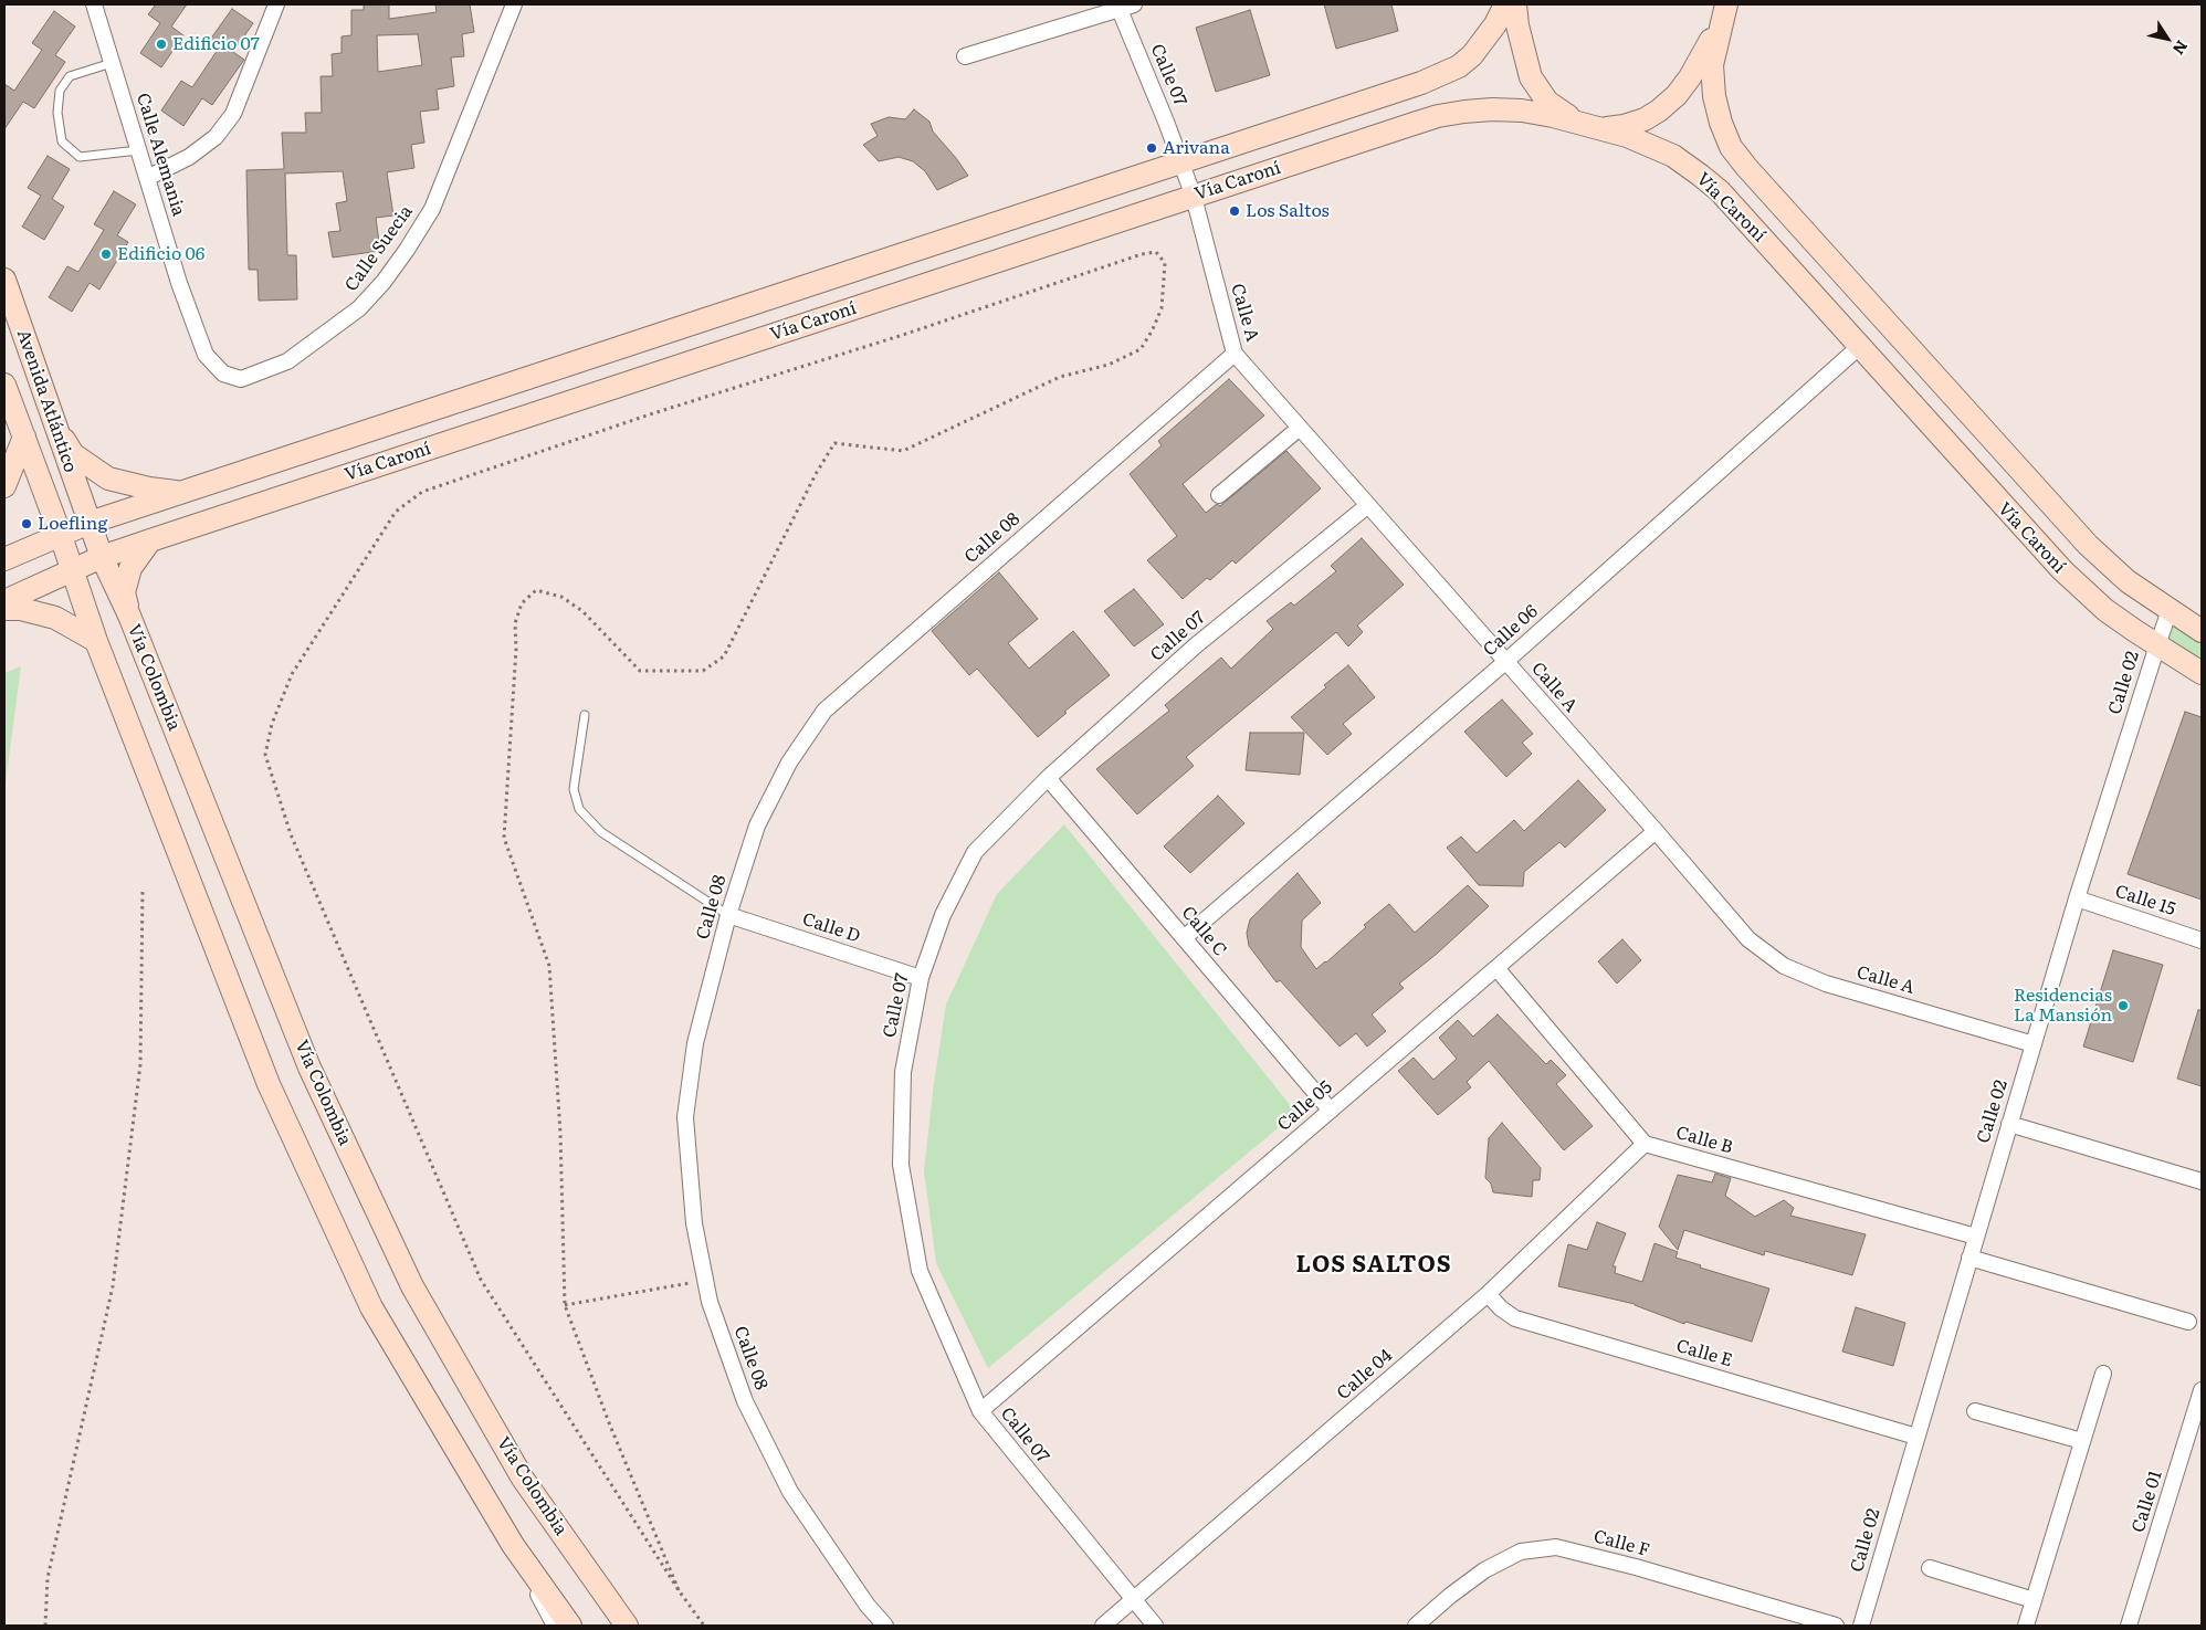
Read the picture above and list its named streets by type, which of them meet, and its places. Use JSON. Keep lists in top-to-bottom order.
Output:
{
  "streets": {
    "main road": ["Vía Caroní", "Avenida Atlántico", "Vía Colombia"],
    "street": [
      "Calle 07",
      "Calle Alemania",
      "Calle Suecia",
      "Calle A",
      "Calle 08",
      "Calle 06",
      "Calle 02",
      "Calle 15",
      "Calle D",
      "Calle C",
      "Calle 05",
      "Calle B",
      "Calle E",
      "Calle 04",
      "Calle 01",
      "Calle F"
    ]
  },
  "crossings": [
    ["Calle 07", "Vía Caroní"],
    ["Calle 07", "Calle A"],
    ["Calle 07", "Calle D"],
    ["Calle 07", "Calle C"],
    ["Calle 07", "Calle 05"],
    ["Calle 07", "Calle 04"],
    ["Calle Alemania", "Calle Suecia"],
    ["Vía Caroní", "Calle A"],
    ["Vía Caroní", "Avenida Atlántico"],
    ["Vía Caroní", "Calle 06"],
    ["Vía Caroní", "Vía Colombia"],
    ["Vía Caroní", "Calle 02"],
    ["Calle A", "Calle 08"],
    ["Calle A", "Calle 06"],
    ["Calle A", "Calle 02"],
    ["Calle A", "Calle 05"],
    ["Avenida Atlántico", "Vía Colombia"],
    ["Calle 08", "Calle D"],
    ["Calle 06", "Calle C"],
    ["Calle 02", "Calle 15"],
    ["Calle 02", "Calle B"],
    ["Calle 02", "Calle E"],
    ["Calle C", "Calle 05"],
    ["Calle B", "Calle 04"],
    ["Calle E", "Calle 04"]
  ],
  "districts": ["LOS SALTOS"],
  "places": [
    "Edificio 07",
    "Arivana",
    "Los Saltos",
    "Edificio 06",
    "Loefling",
    "Residencias La Mansión"
  ],
  "north": "bottom right"
}
